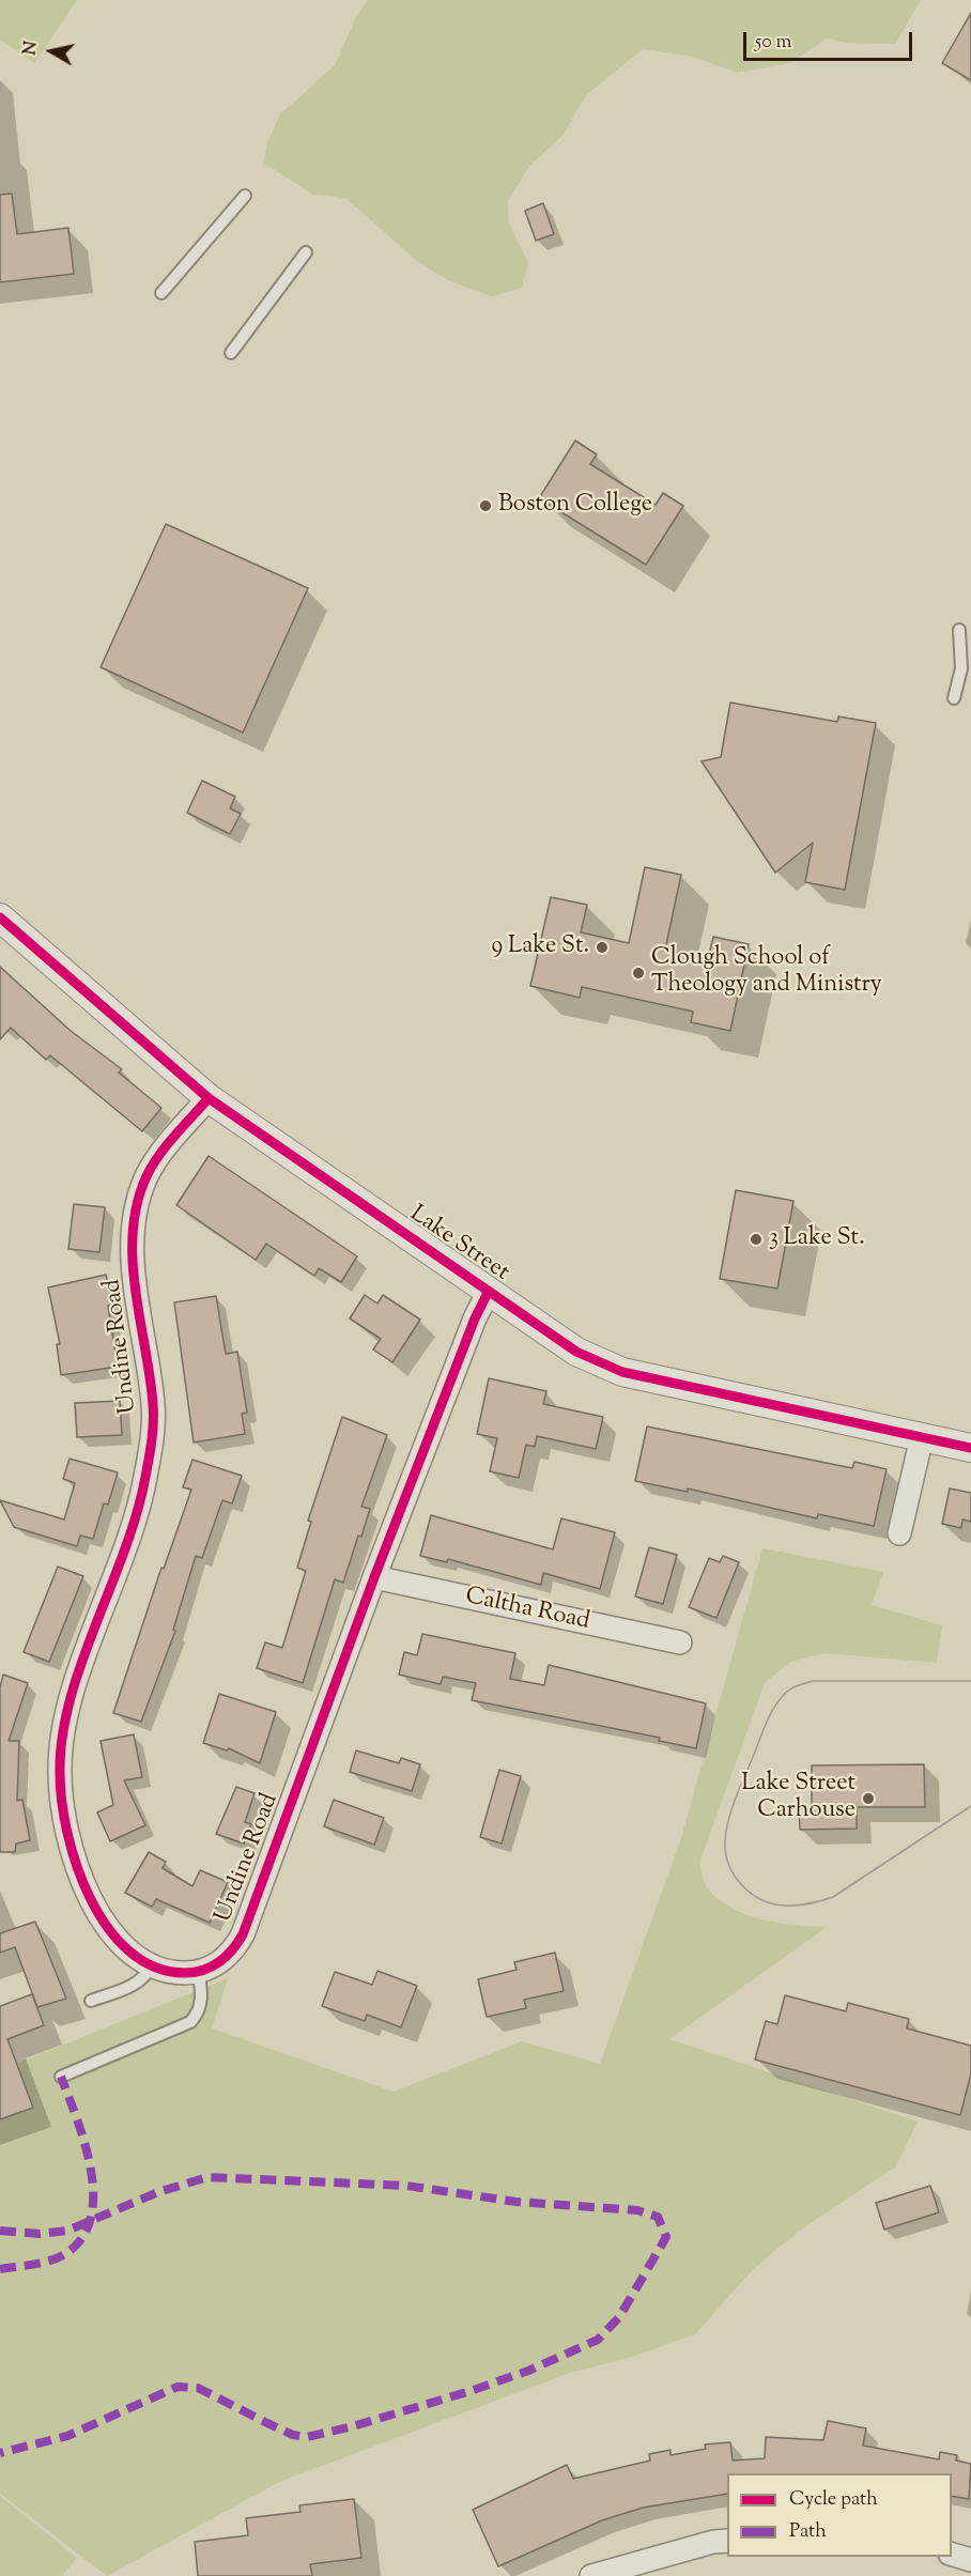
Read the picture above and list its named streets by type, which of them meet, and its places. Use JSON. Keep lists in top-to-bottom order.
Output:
{
  "streets": {
    "street": ["Lake Street", "Undine Road", "Caltha Road"]
  },
  "crossings": [
    ["Lake Street", "Undine Road"],
    ["Undine Road", "Caltha Road"]
  ],
  "places": [
    "Boston College",
    "9 Lake St.",
    "Clough School of Theology and Ministry",
    "3 Lake St.",
    "Lake Street Carhouse"
  ],
  "legend": ["Cycle path", "Path"],
  "scale_bar": "50 m",
  "north": "left"
}
